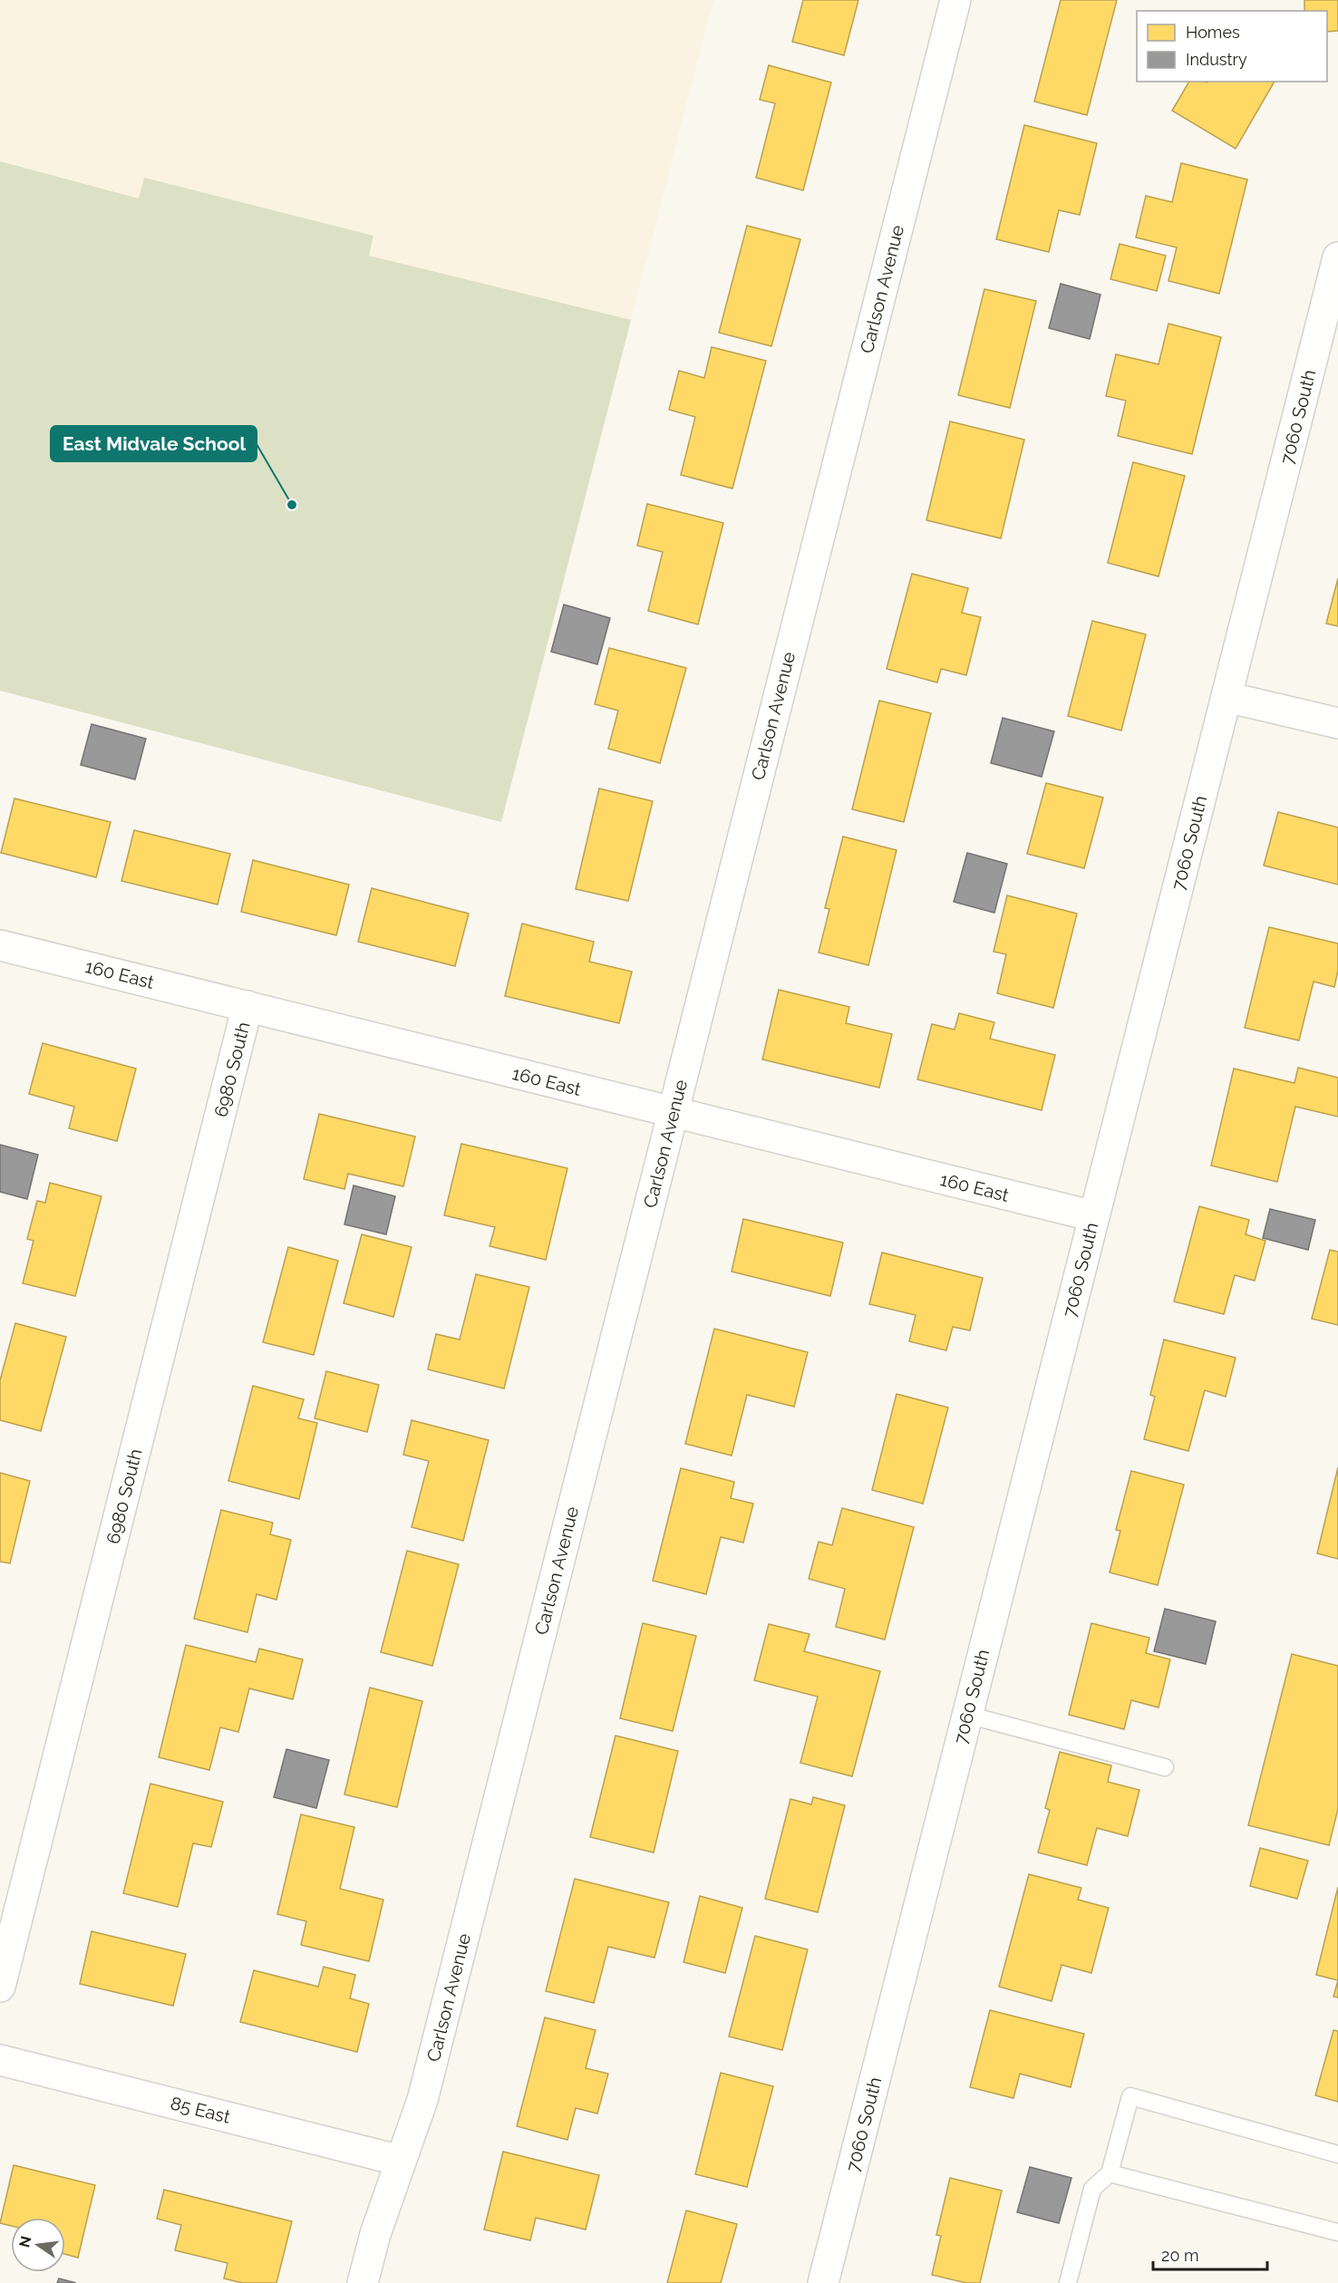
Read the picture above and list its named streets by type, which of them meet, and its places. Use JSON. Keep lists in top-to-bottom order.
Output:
{
  "streets": {
    "street": [
      "Carlson Avenue",
      "7060 South",
      "160 East",
      "6980 South",
      "85 East"
    ]
  },
  "crossings": [
    ["Carlson Avenue", "160 East"],
    ["Carlson Avenue", "85 East"],
    ["7060 South", "160 East"],
    ["160 East", "6980 South"]
  ],
  "places": ["East Midvale School"],
  "legend": ["Homes", "Industry"],
  "scale_bar": "20 m",
  "north": "left"
}
